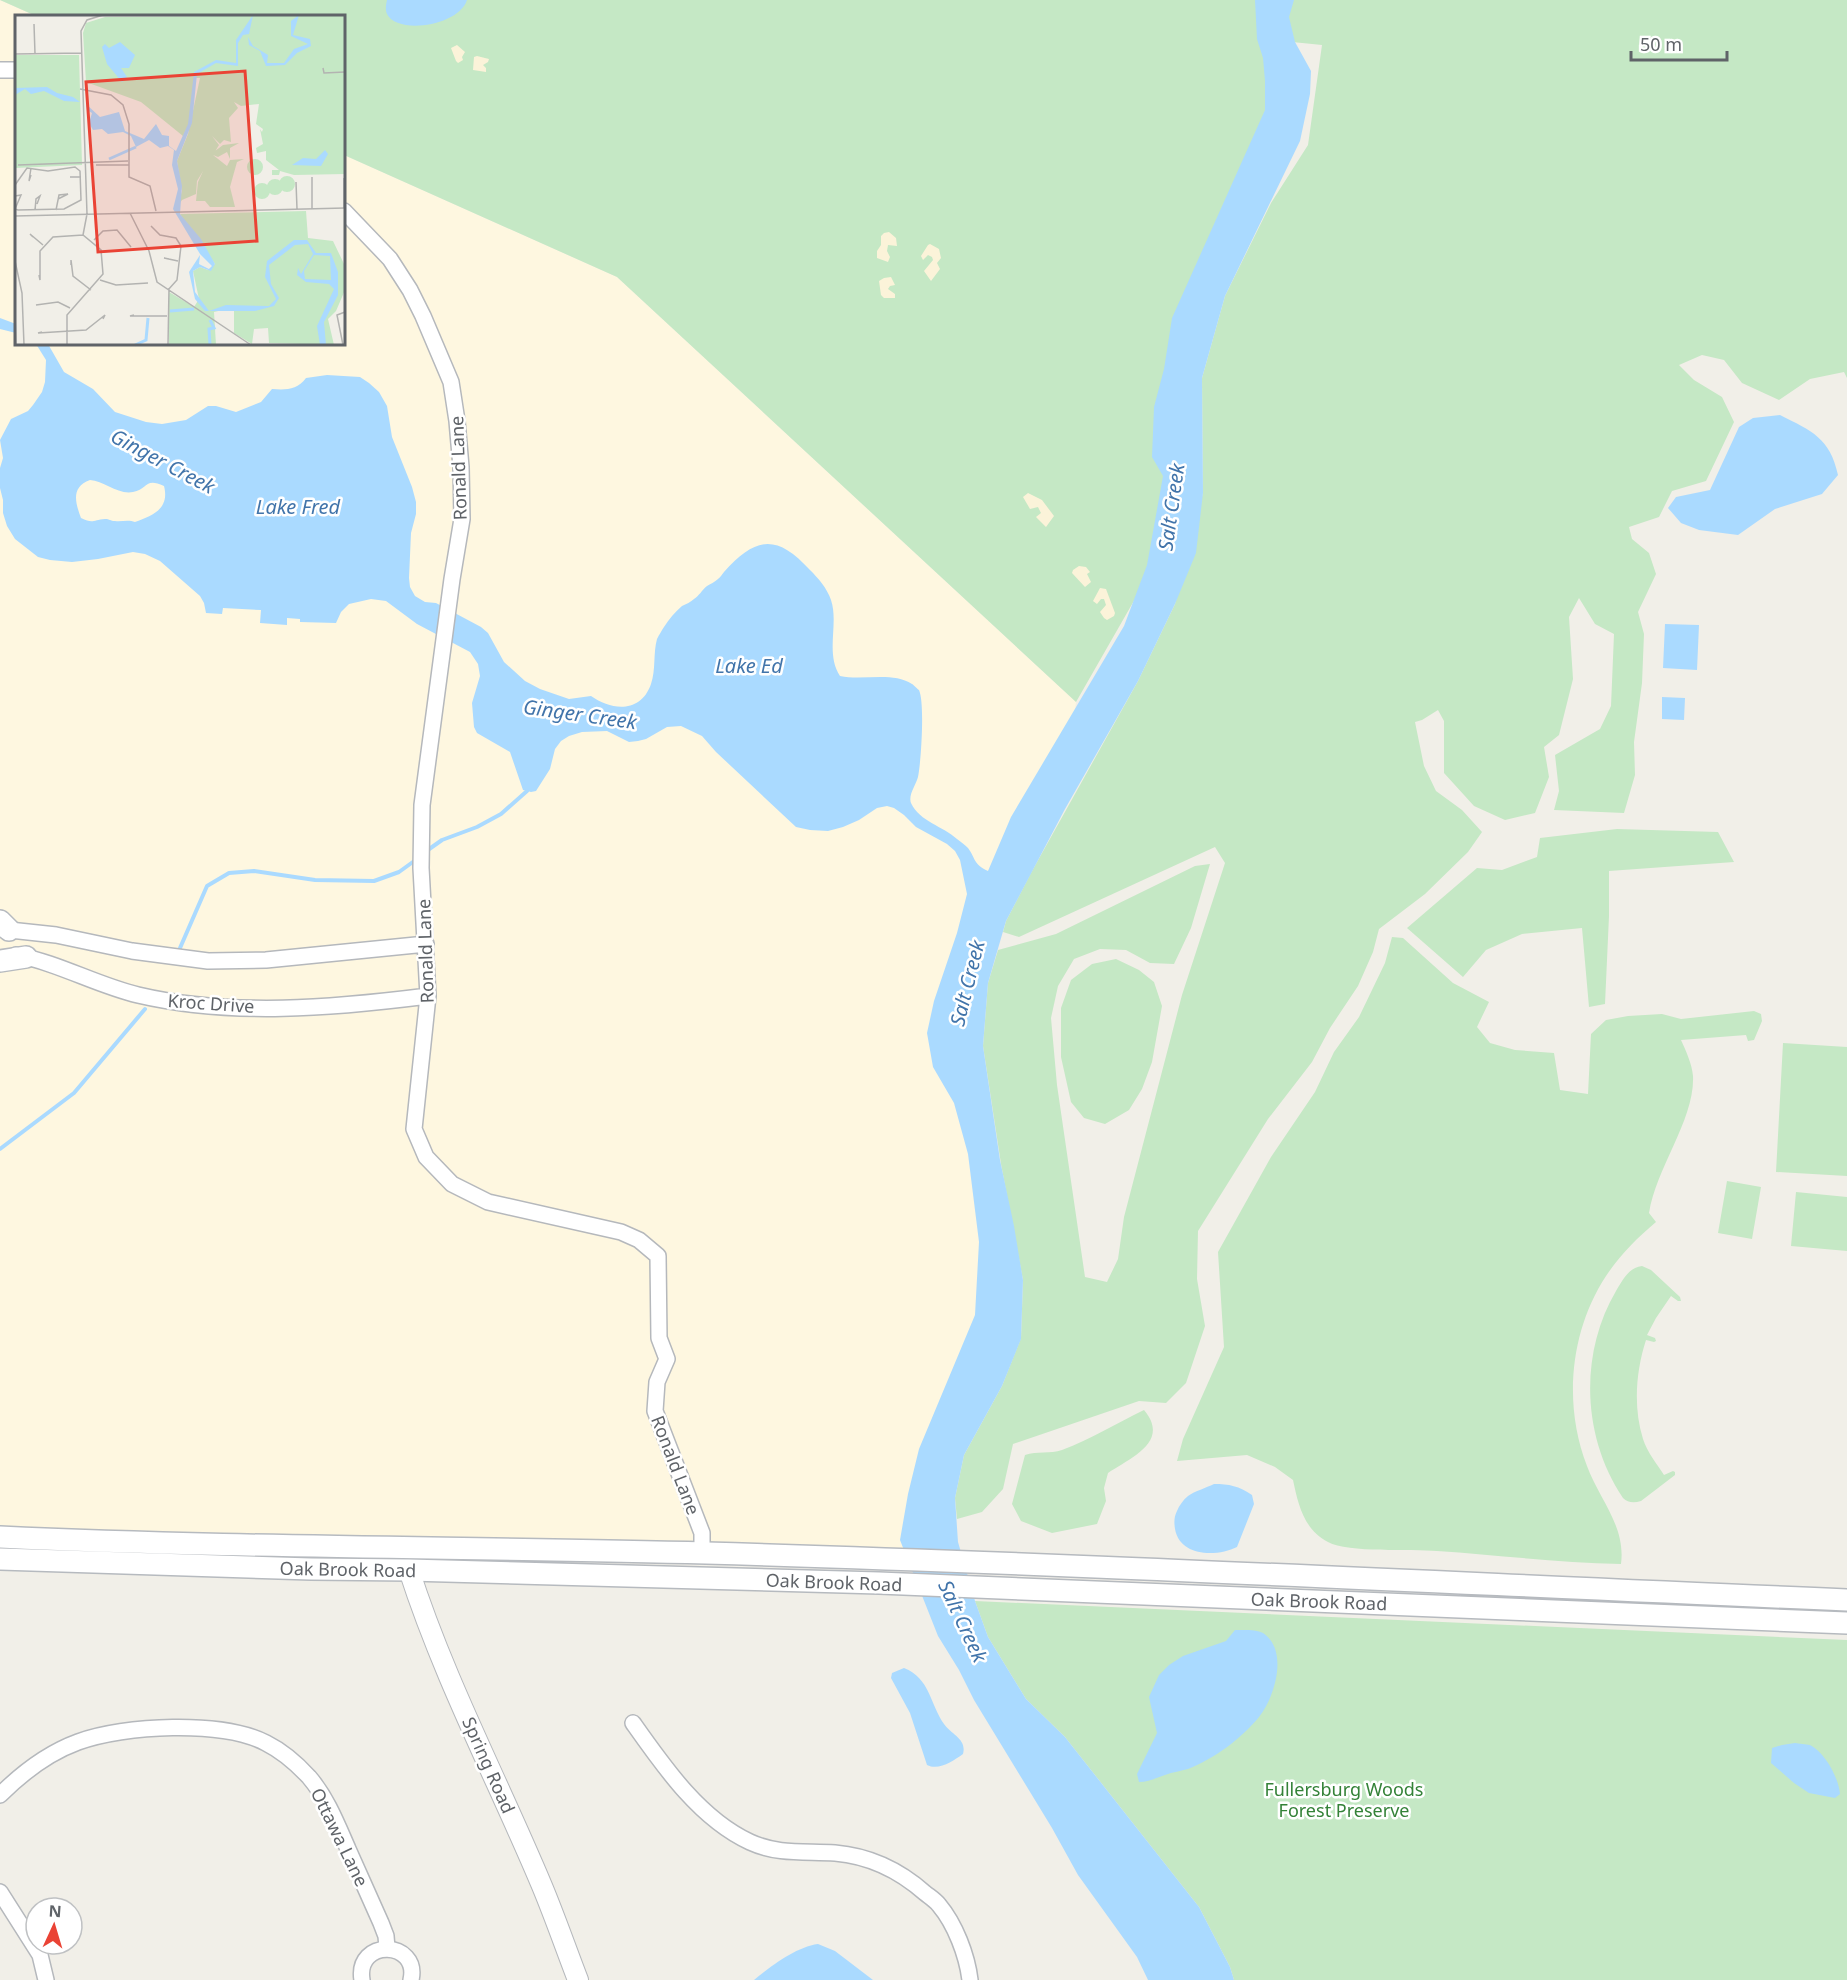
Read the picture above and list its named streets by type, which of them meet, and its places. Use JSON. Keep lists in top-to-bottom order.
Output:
{
  "streets": {
    "main road": ["Oak Brook Road"],
    "street": [
      "Ronald Lane",
      "Kroc Drive",
      "Spring Road",
      "Ottawa Lane"
    ]
  },
  "crossings": [
    ["Ronald Lane", "Kroc Drive"],
    ["Ronald Lane", "Oak Brook Road"],
    ["Oak Brook Road", "Spring Road"]
  ],
  "water": [
    "Ginger Creek",
    "Lake Fred",
    "Salt Creek",
    "Lake Ed"
  ],
  "parks": ["Fullersburg Woods Forest Preserve"],
  "scale_bar": "50 m",
  "north": "top"
}
